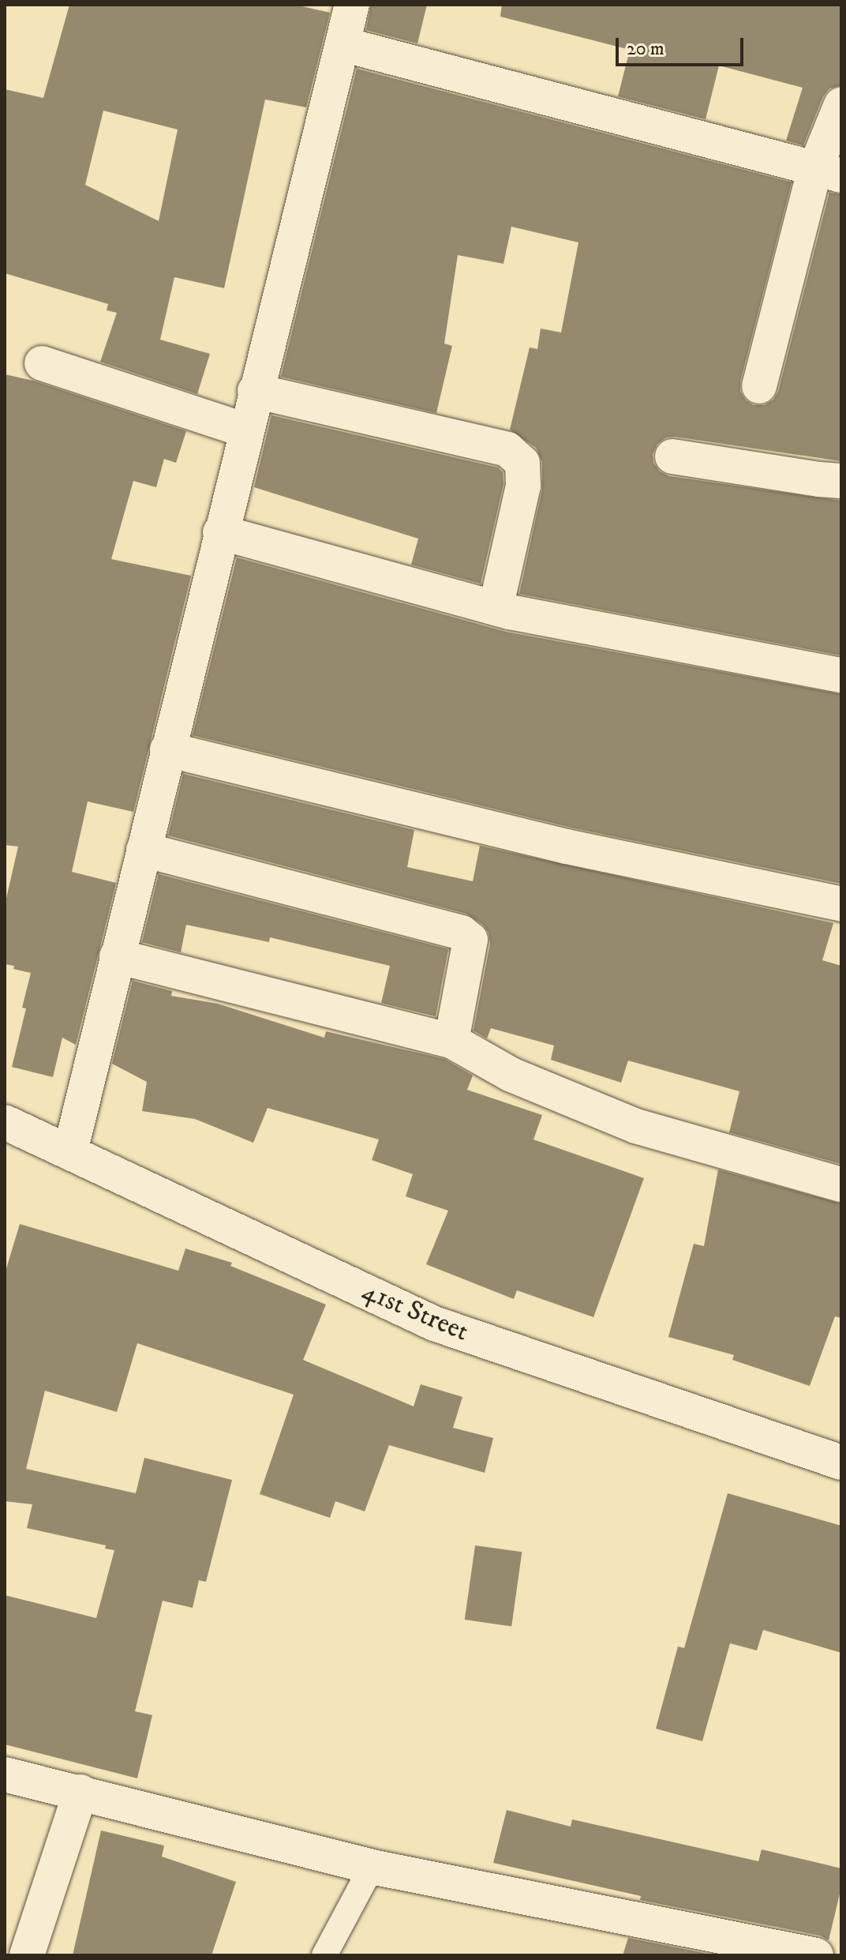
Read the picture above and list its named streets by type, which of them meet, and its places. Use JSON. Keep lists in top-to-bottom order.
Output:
{
  "streets": {
    "street": ["41st Street"]
  },
  "scale_bar": "20 m"
}
